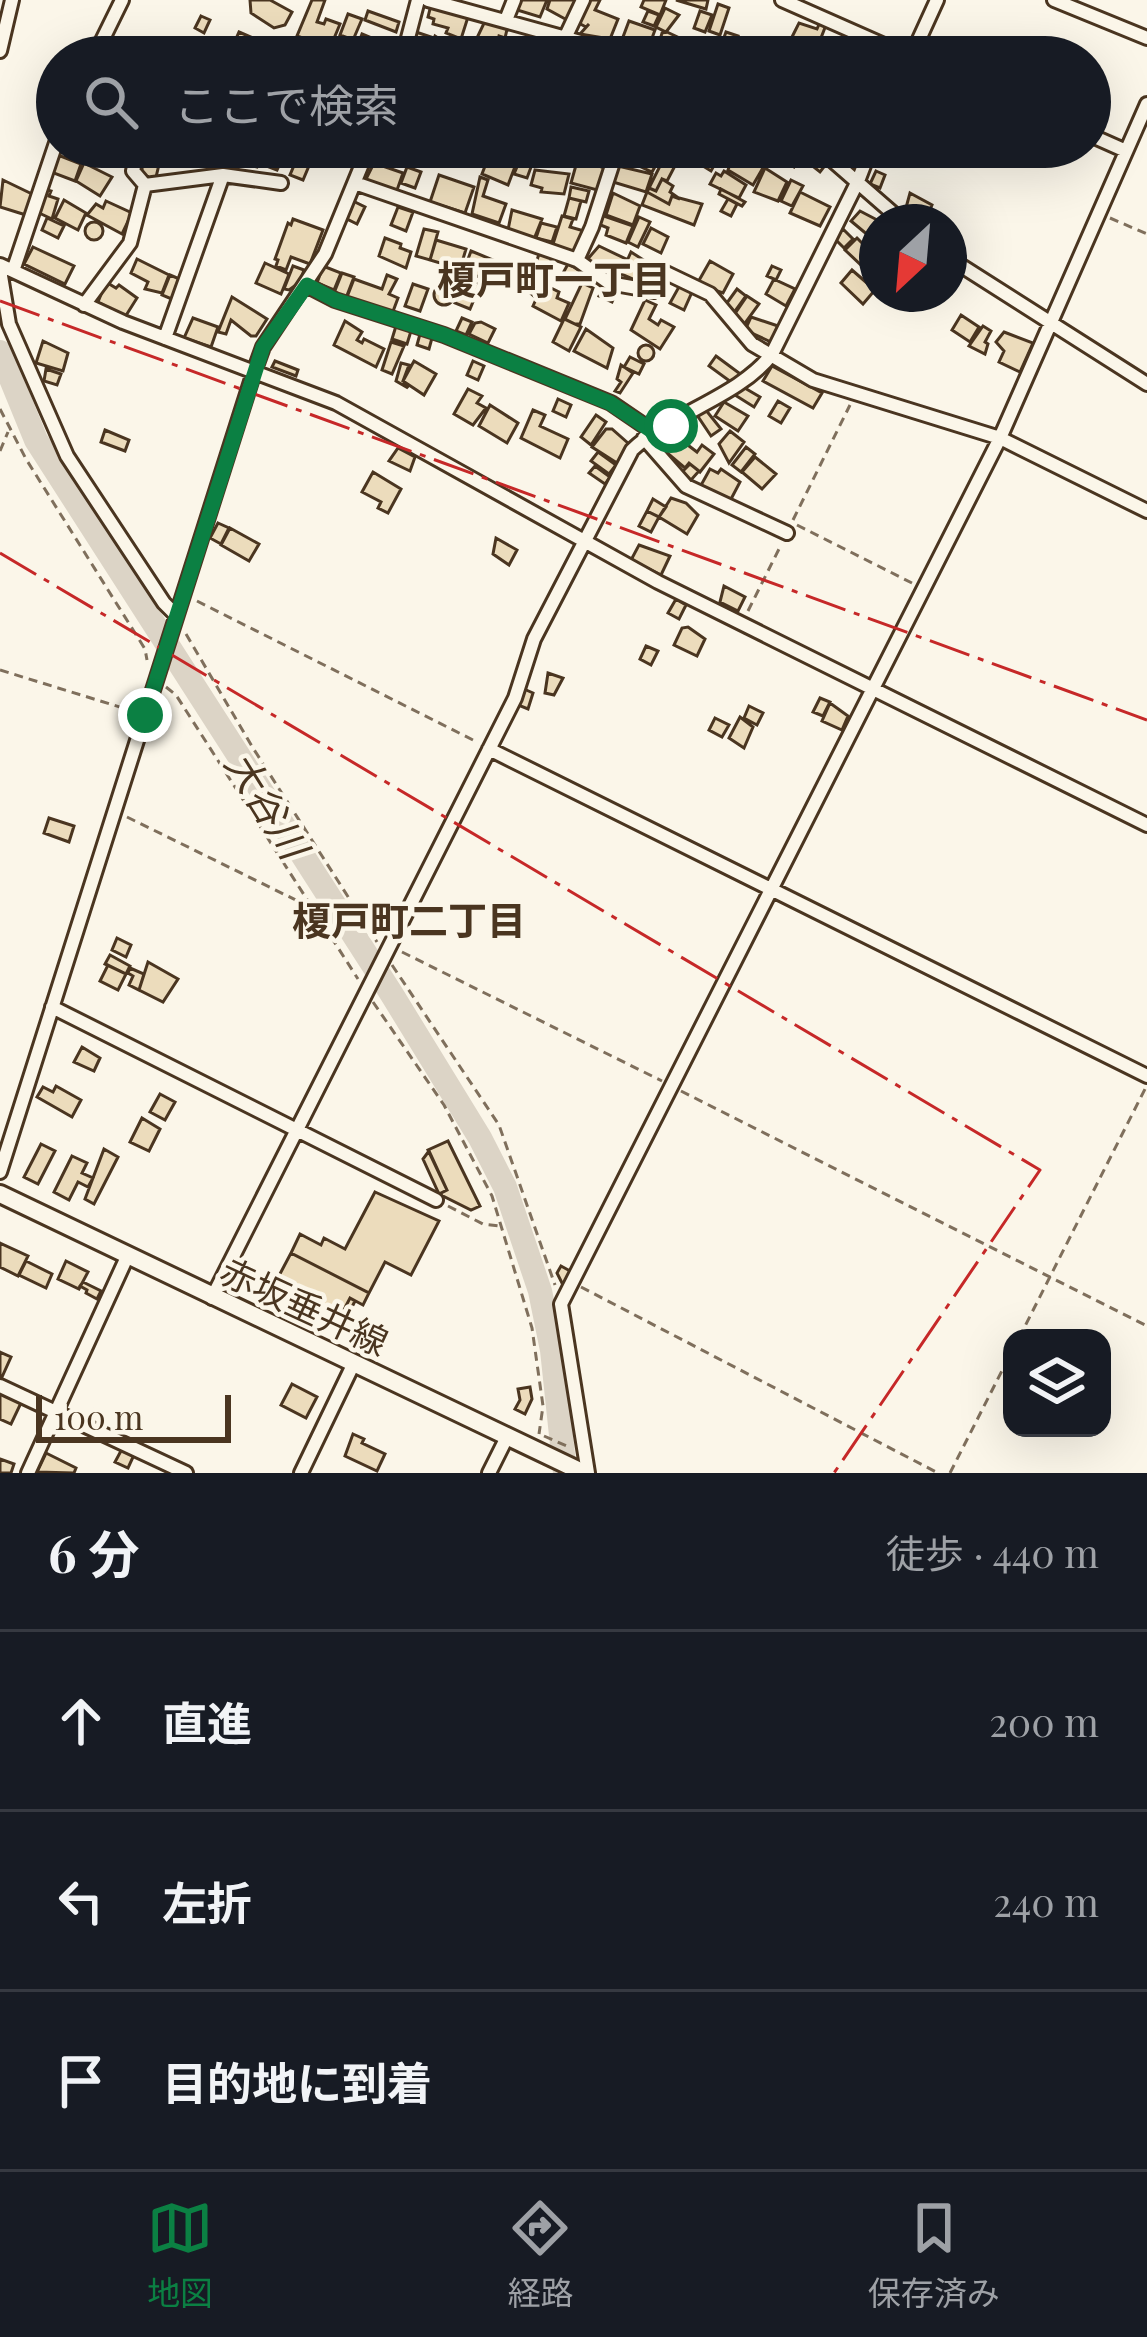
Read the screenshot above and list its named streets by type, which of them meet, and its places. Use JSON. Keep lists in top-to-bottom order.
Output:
{
  "streets": {
    "main road": ["赤坂垂井線"]
  },
  "districts": ["榎戸町一丁目", "榎戸町二丁目"],
  "water": ["大谷川"],
  "scale_bar": "100 m",
  "north": "bottom left",
  "page": {
    "search": "ここで検索",
    "scale": "100 m",
    "heading": ["6 分", "徒歩 · 440 m"],
    "list": [
      ["直進", "200 m"],
      ["左折", "240 m"],
      "目的地に到着"
    ],
    "nav": ["地図", "経路", "保存済み"]
  }
}
